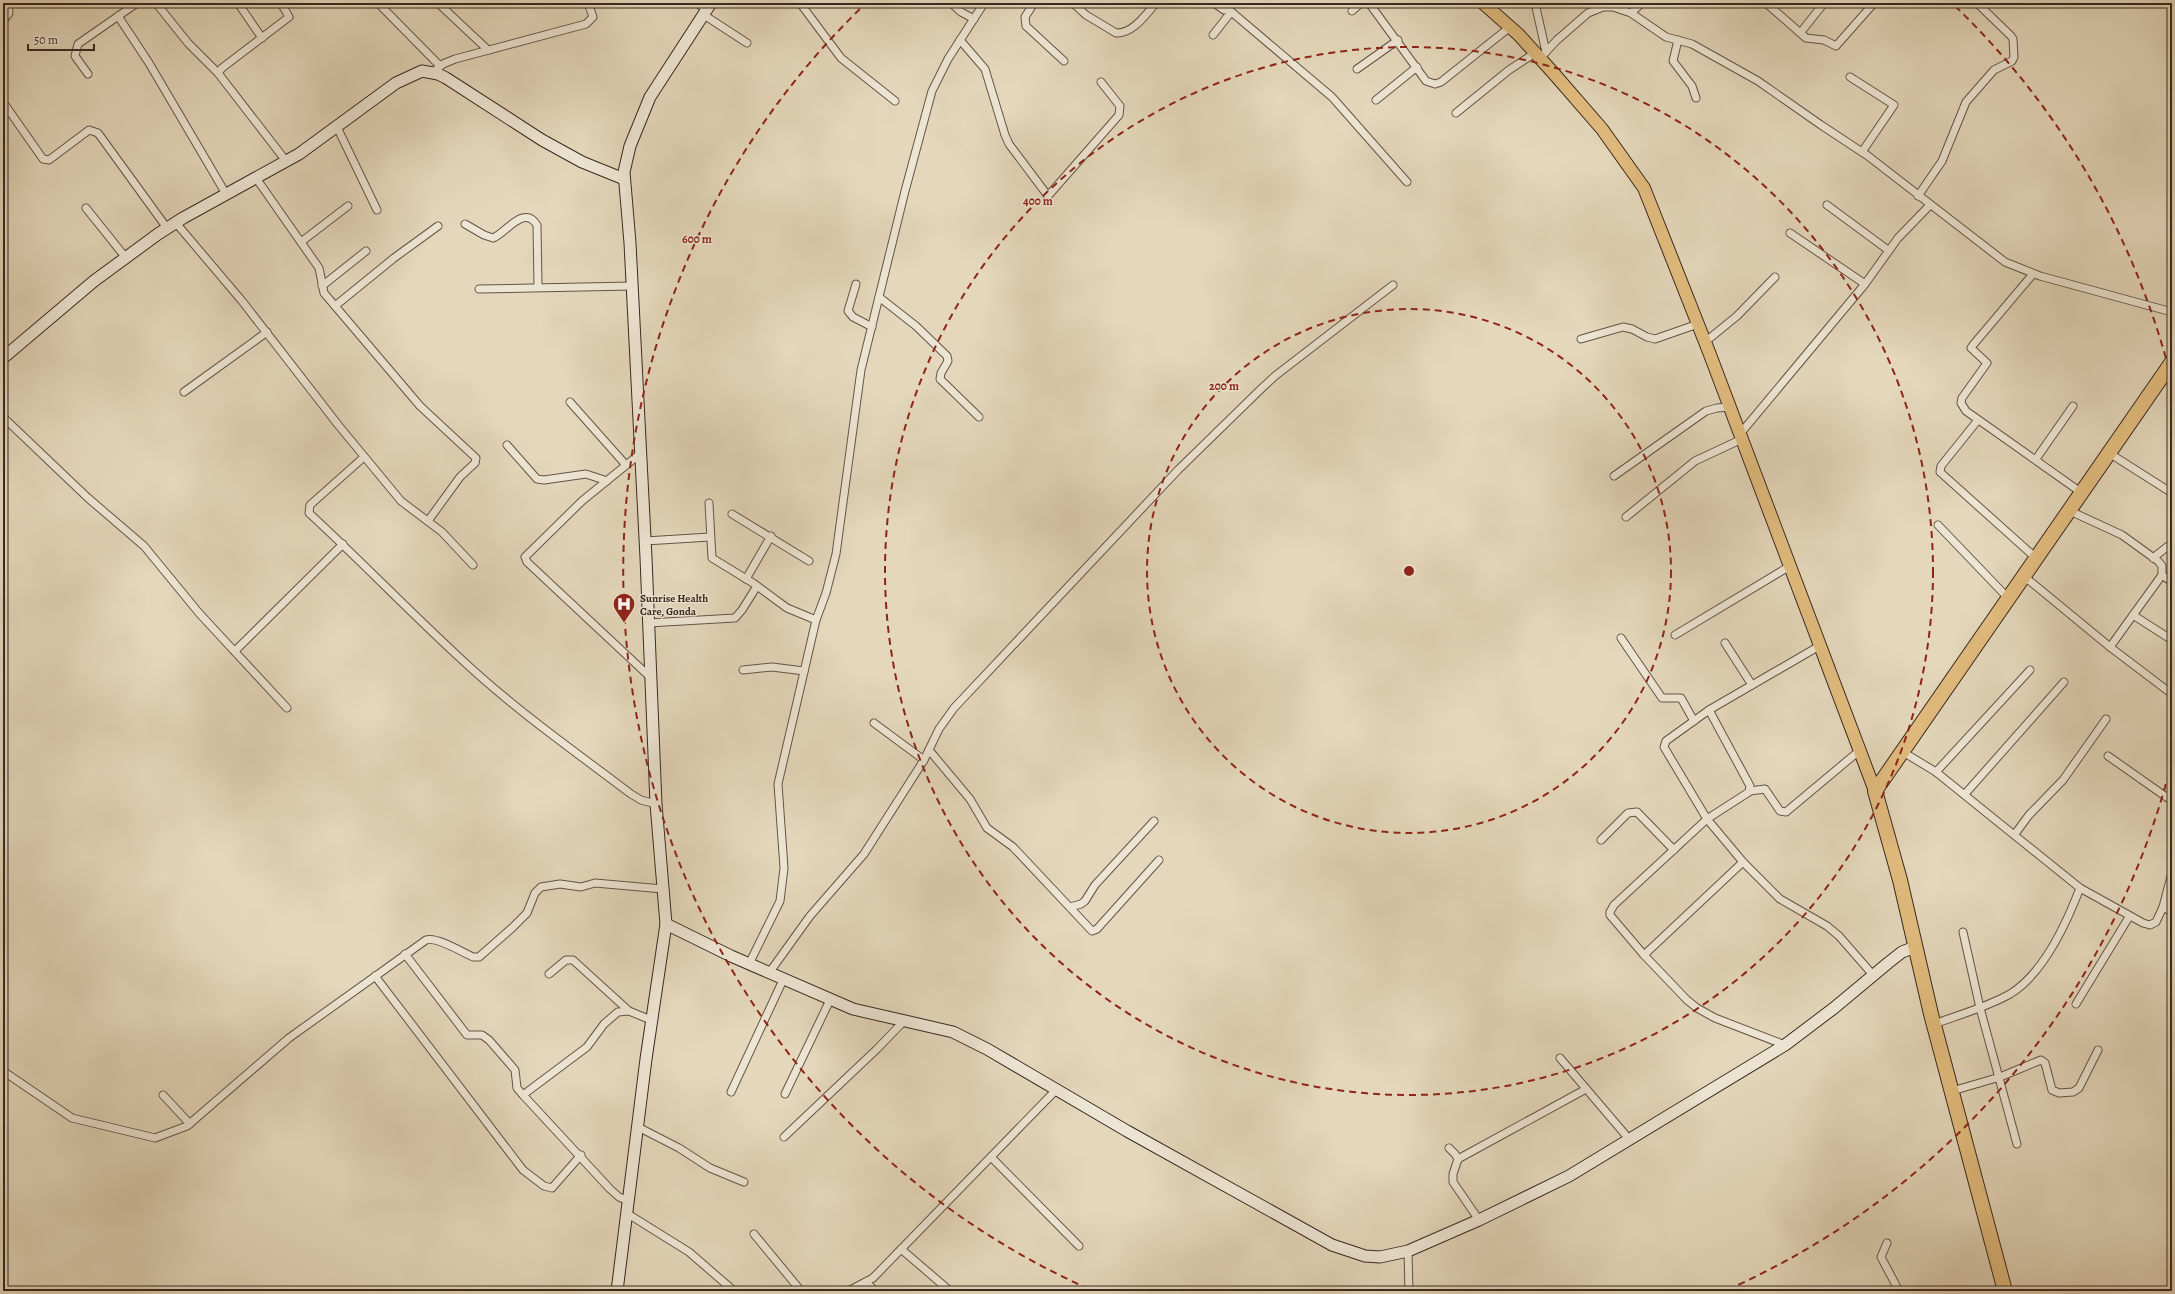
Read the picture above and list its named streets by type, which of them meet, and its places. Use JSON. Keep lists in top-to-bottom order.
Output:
{
  "places": {
    "hospital": ["Sunrise Health Care, Gonda"]
  },
  "scale_bar": "50 m",
  "rings": ["400 m", "600 m", "200 m"]
}
